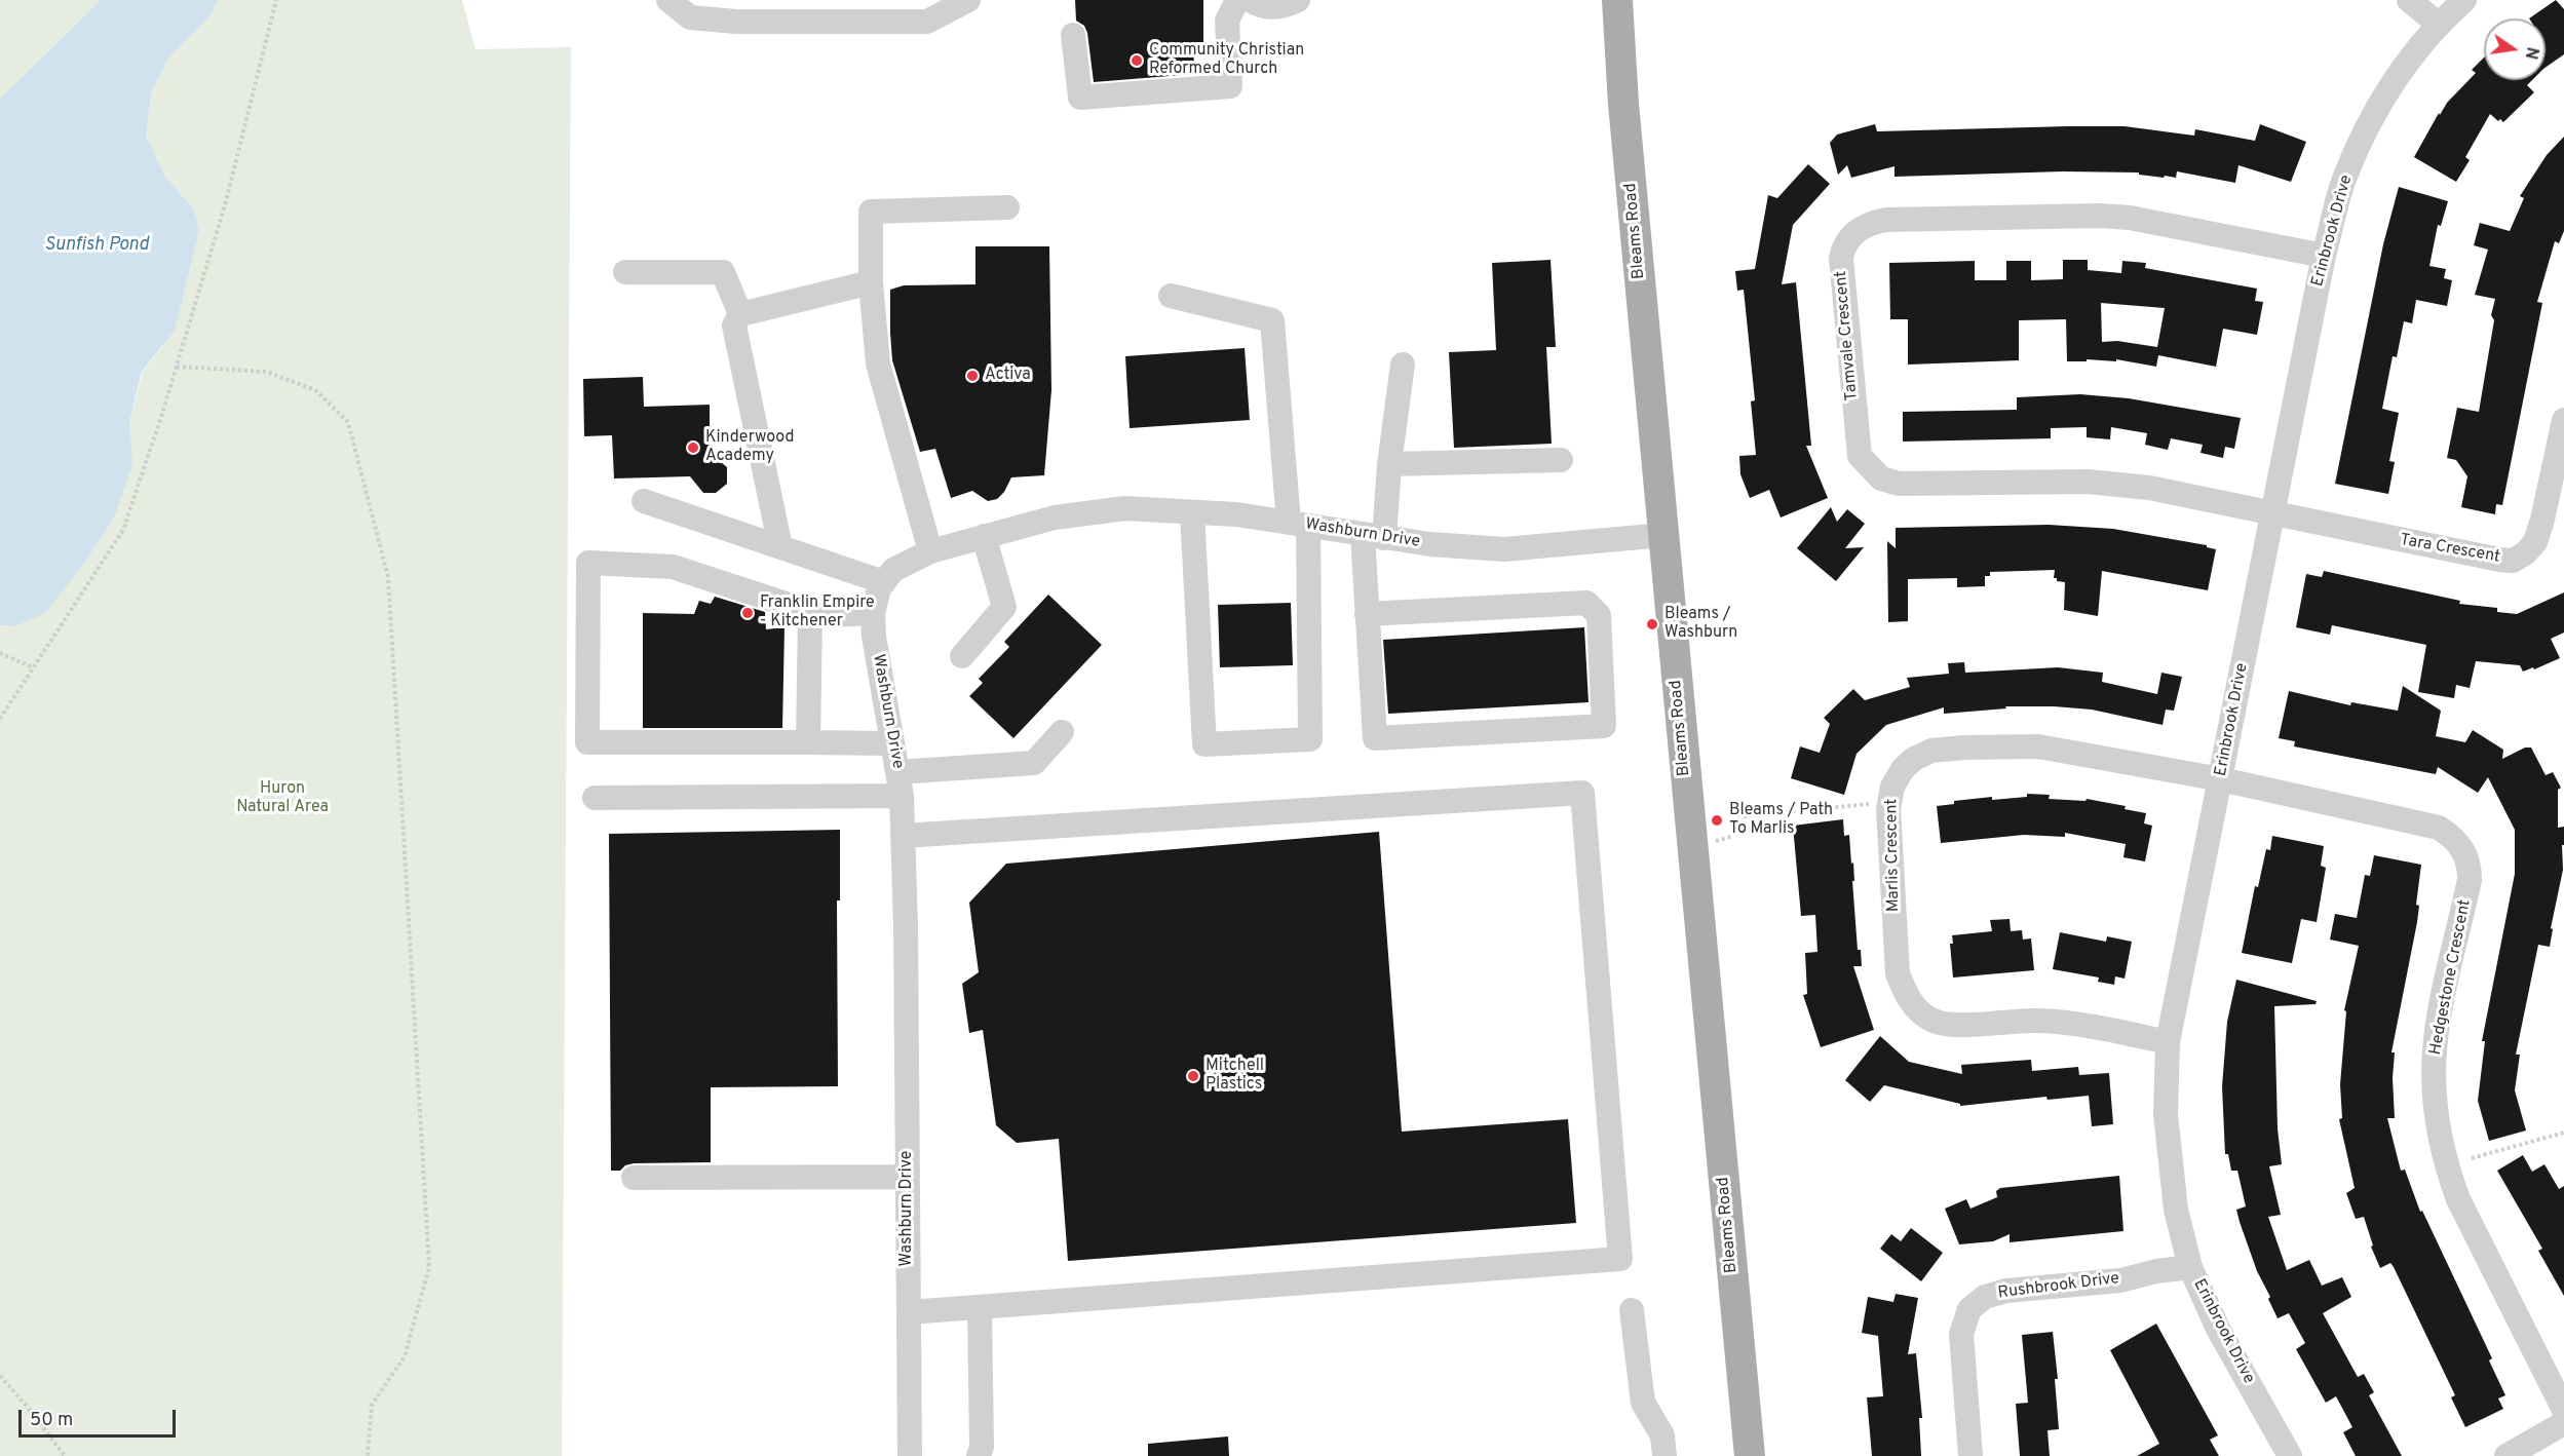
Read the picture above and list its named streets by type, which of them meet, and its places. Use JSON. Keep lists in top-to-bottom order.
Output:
{
  "streets": {
    "main road": ["Bleams Road"],
    "street": [
      "Erinbrook Drive",
      "Tamvale Crescent",
      "Washburn Drive",
      "Tara Crescent",
      "Marlis Crescent",
      "Hedgestone Crescent",
      "Rushbrook Drive"
    ]
  },
  "crossings": [
    ["Bleams Road", "Washburn Drive"],
    ["Erinbrook Drive", "Tamvale Crescent"],
    ["Erinbrook Drive", "Tara Crescent"],
    ["Erinbrook Drive", "Marlis Crescent"],
    ["Erinbrook Drive", "Hedgestone Crescent"],
    ["Erinbrook Drive", "Rushbrook Drive"],
    ["Tamvale Crescent", "Tara Crescent"],
    ["Marlis Crescent", "Hedgestone Crescent"]
  ],
  "water": ["Sunfish Pond"],
  "parks": ["Huron Natural Area"],
  "places": [
    "Community Christian Reformed Church",
    "Activa",
    "Kinderwood Academy",
    "Franklin Empire - Kitchener",
    "Bleams / Washburn",
    "Bleams / Path To Marlis",
    "Mitchell Plastics"
  ],
  "scale_bar": "50 m",
  "north": "right"
}
